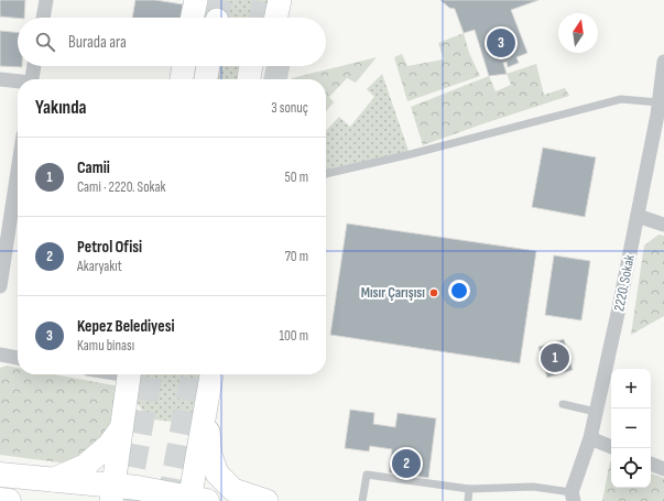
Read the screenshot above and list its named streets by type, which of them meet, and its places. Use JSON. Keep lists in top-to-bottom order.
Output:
{
  "streets": {
    "street": ["2220. Sokak"]
  },
  "places": ["Mısır Çarışısı"],
  "north": "top",
  "page": {
    "search": "Burada ara",
    "pins": ["3", "1", "2"],
    "heading": ["Yakında", "3 sonuç"],
    "list": [
      {
        "mark": "1",
        "name": "Camii",
        "note": "Cami · 2220. Sokak",
        "value": "50 m"
      },
      {
        "mark": "2",
        "name": "Petrol Ofisi",
        "note": "Akaryakıt",
        "value": "70 m"
      },
      {
        "mark": "3",
        "name": "Kepez Belediyesi",
        "note": "Kamu binası",
        "value": "100 m"
      }
    ],
    "map_buttons": ["+", "−"]
  }
}
